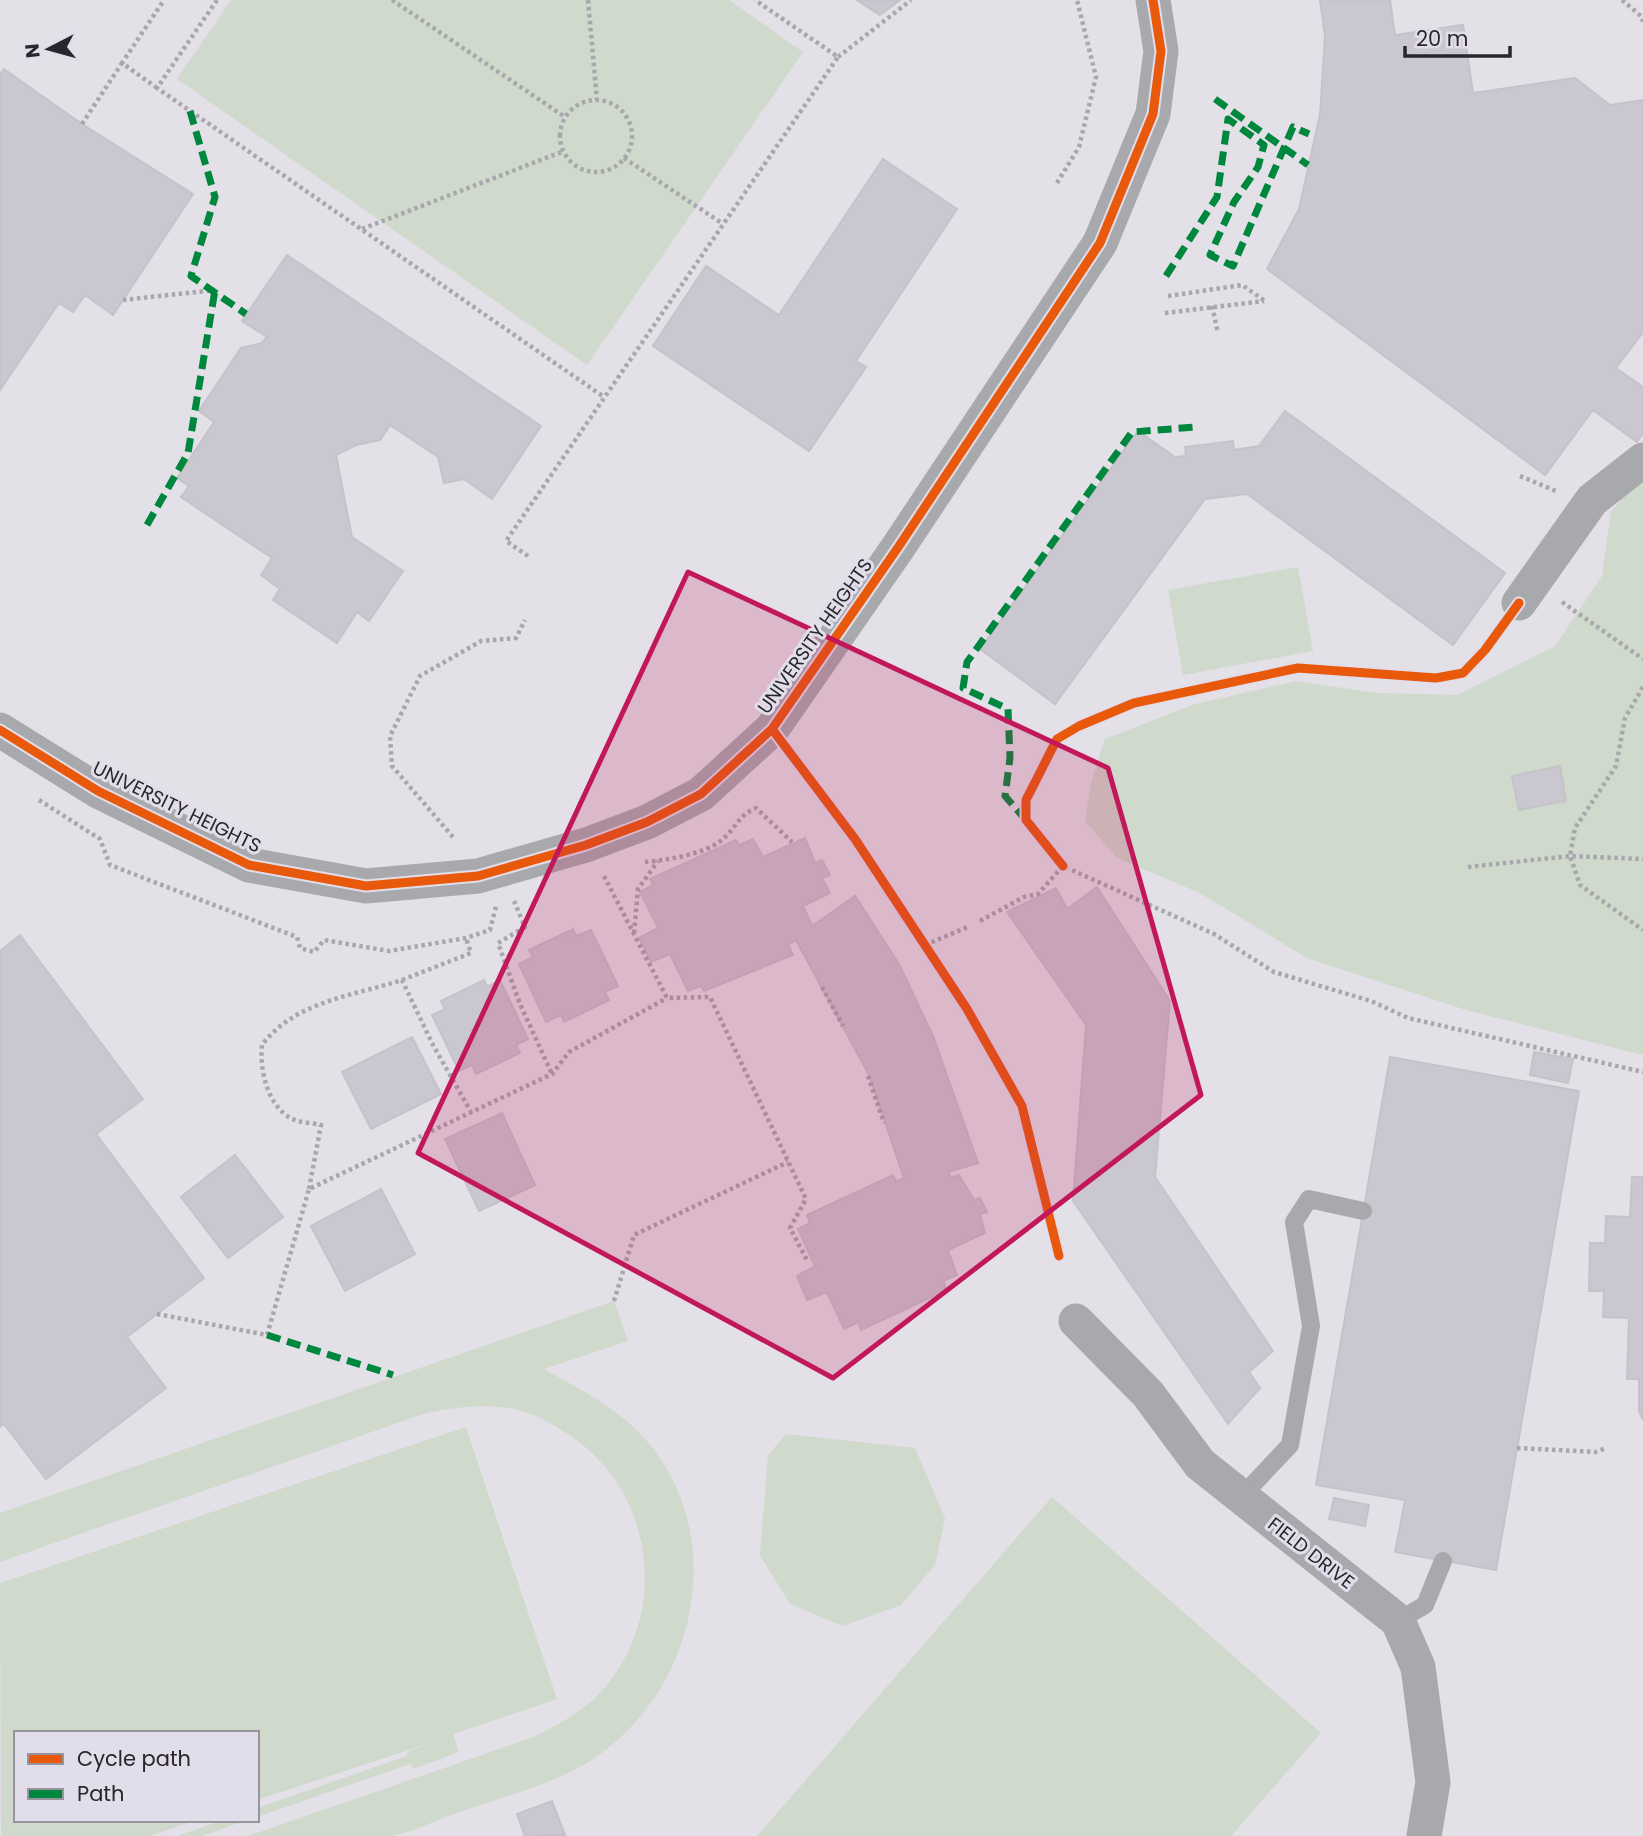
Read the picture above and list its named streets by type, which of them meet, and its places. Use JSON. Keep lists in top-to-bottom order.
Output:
{
  "streets": {
    "street": ["UNIVERSITY HEIGHTS", "FIELD DRIVE"]
  },
  "legend": ["Cycle path", "Path"],
  "scale_bar": "20 m",
  "north": "left"
}
